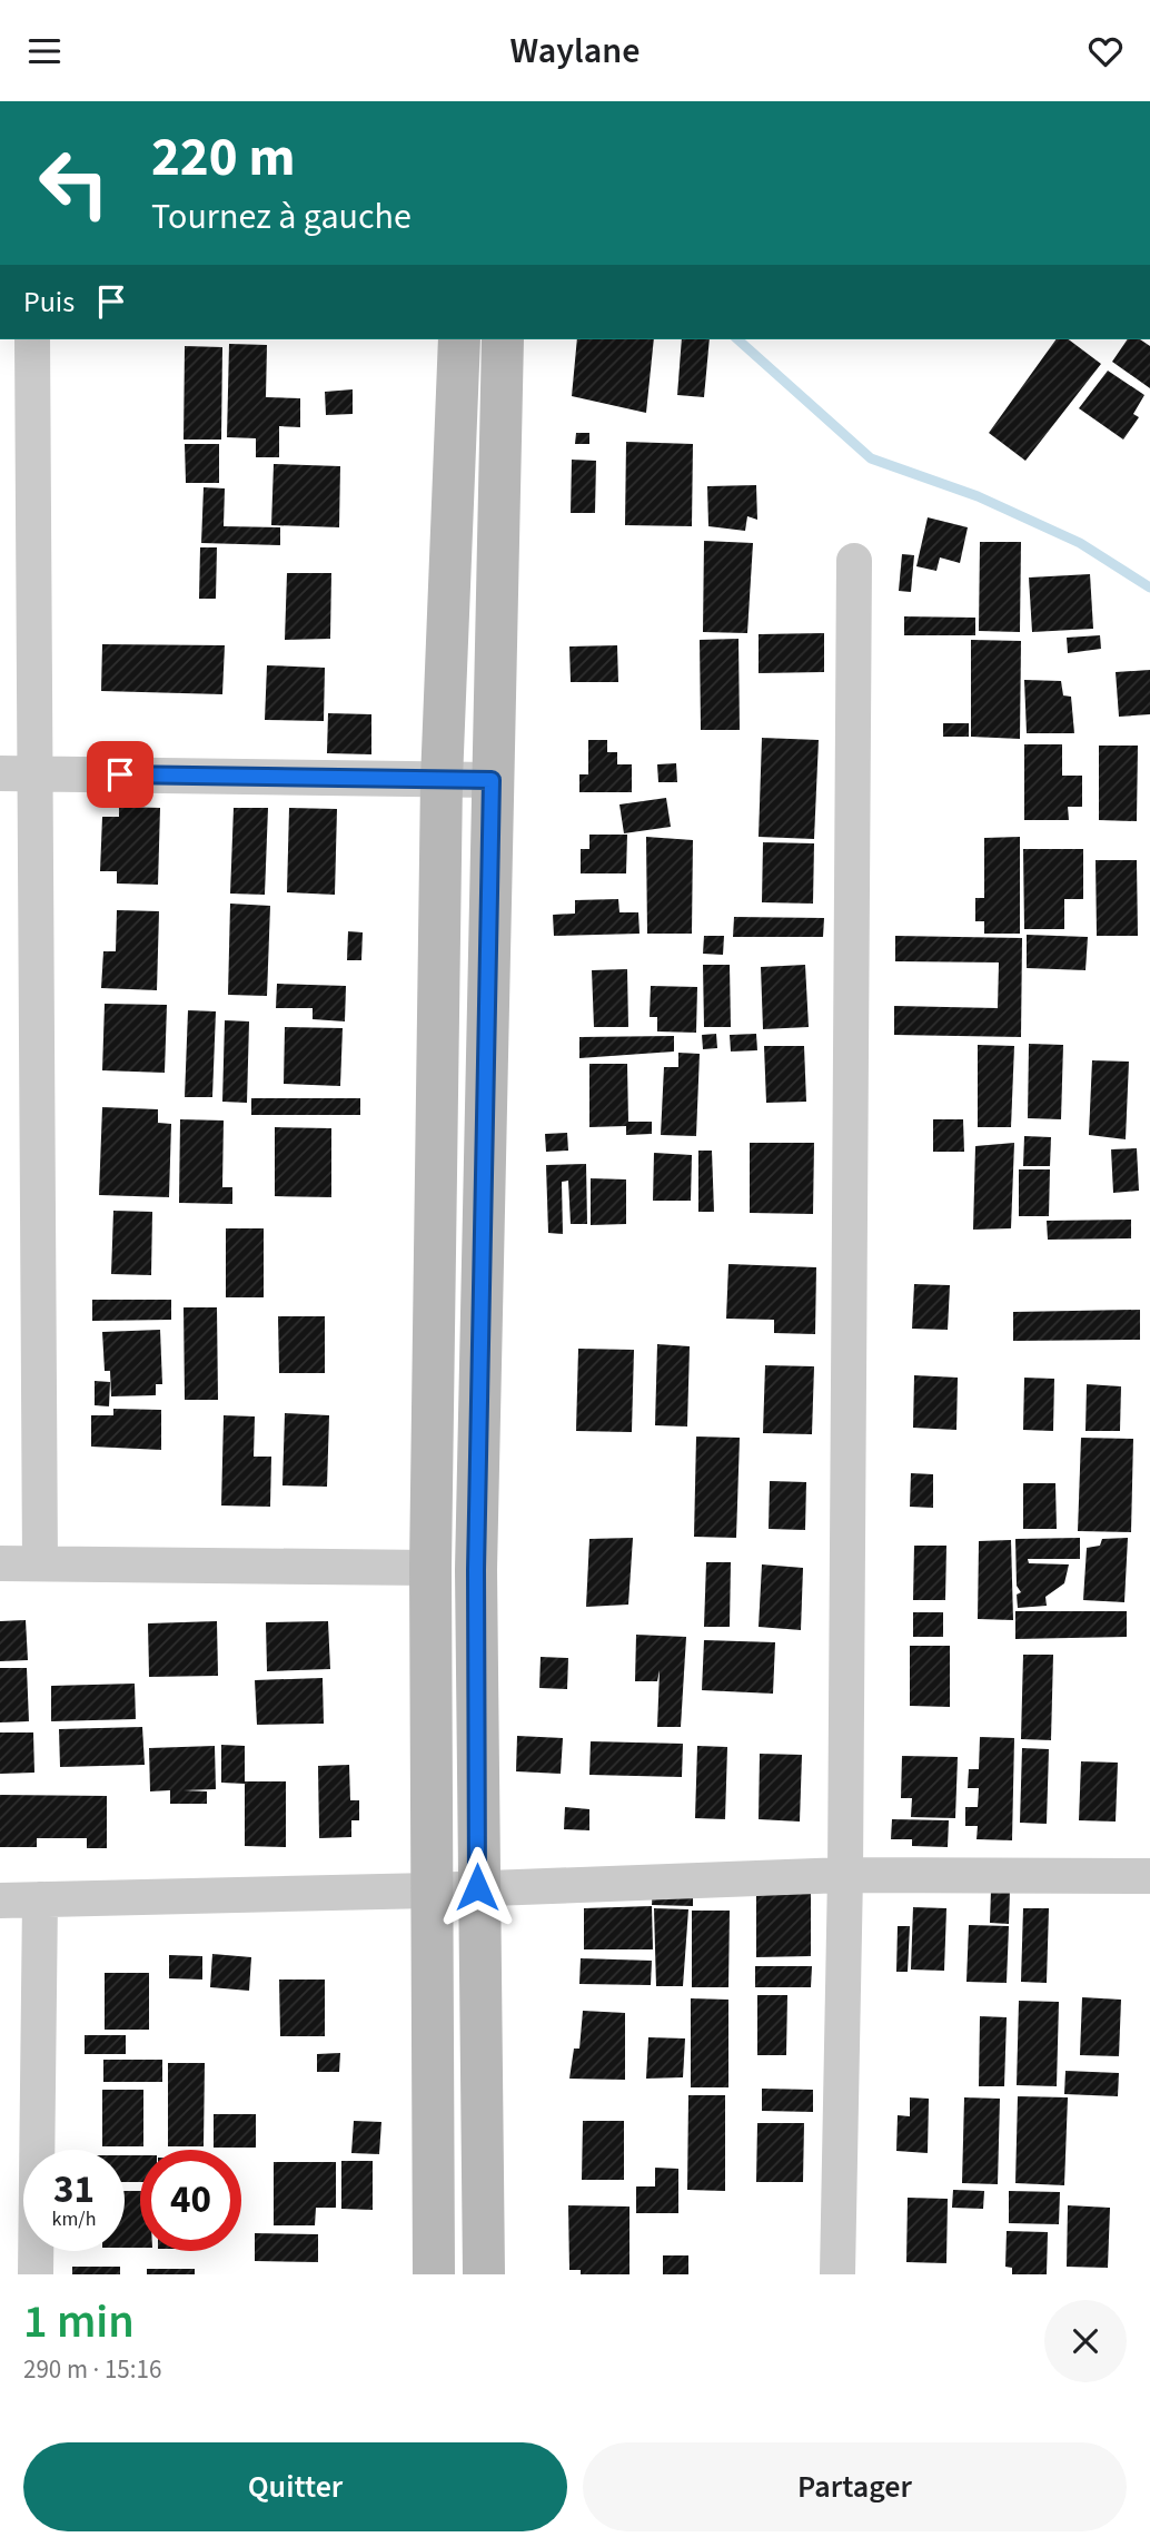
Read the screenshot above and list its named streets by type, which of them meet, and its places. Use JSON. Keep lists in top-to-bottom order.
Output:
{
  "page": {
    "header": "Waylane",
    "turn": ["220 m", "Tournez à gauche"],
    "then": "Puis",
    "speed": "31 km/h",
    "limit": "40",
    "heading": ["1 min", "290 m · 15:16"],
    "buttons": ["Quitter", "Partager"]
  }
}
